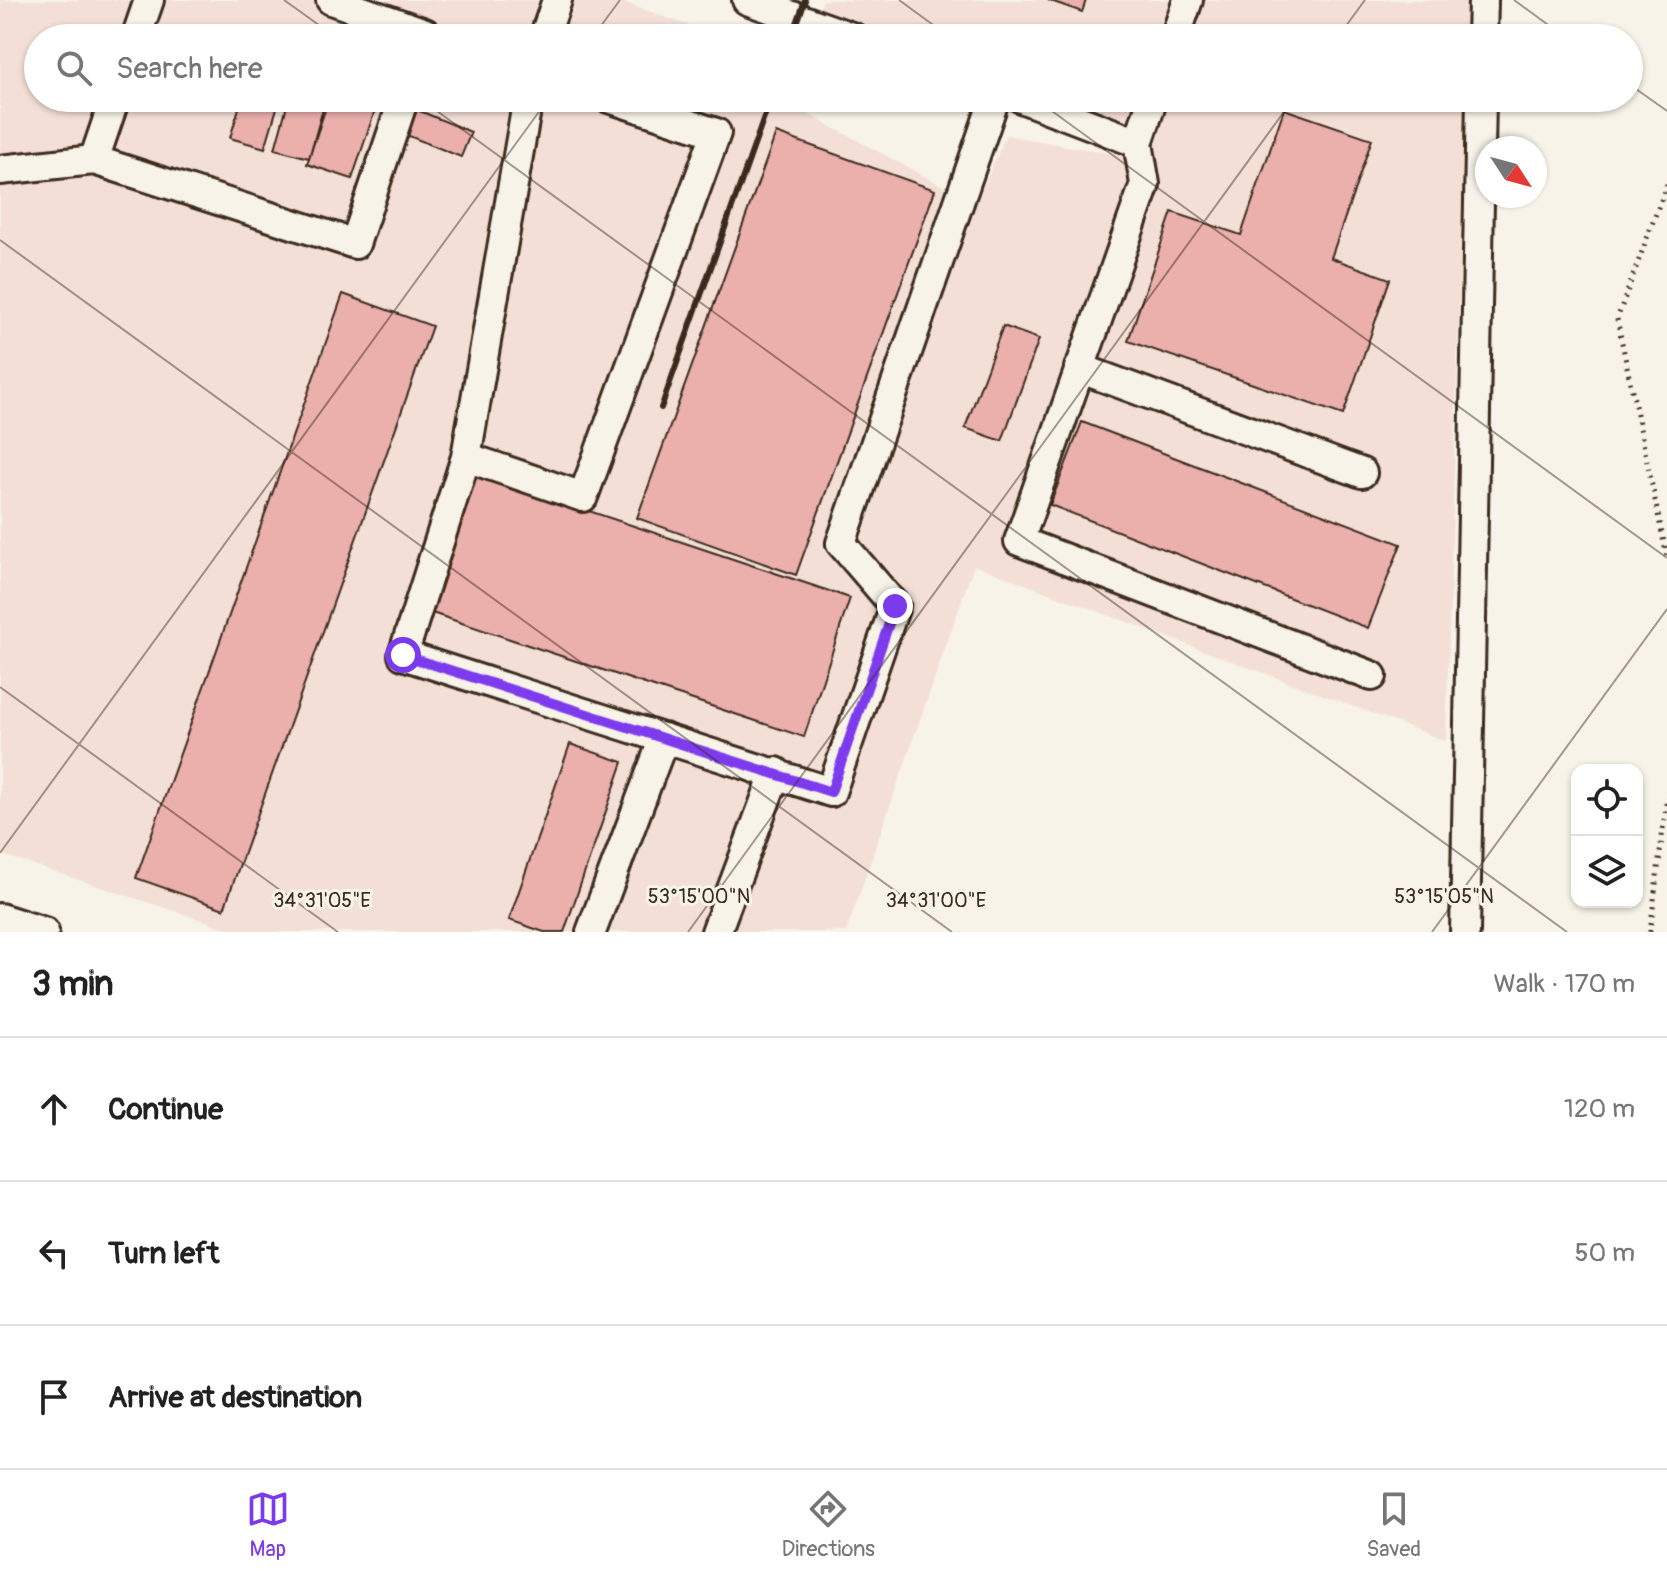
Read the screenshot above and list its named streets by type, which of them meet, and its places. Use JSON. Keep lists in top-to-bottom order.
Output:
{
  "north": "bottom right",
  "page": {
    "search": "Search here",
    "heading": ["3 min", "Walk · 170 m"],
    "list": [
      ["Continue", "120 m"],
      ["Turn left", "50 m"],
      "Arrive at destination"
    ],
    "nav": ["Map", "Directions", "Saved"]
  },
  "coordinates": [
    "53°15'00\"N",
    "53°15'05\"N",
    "34°31'05\"E",
    "34°31'00\"E"
  ]
}
